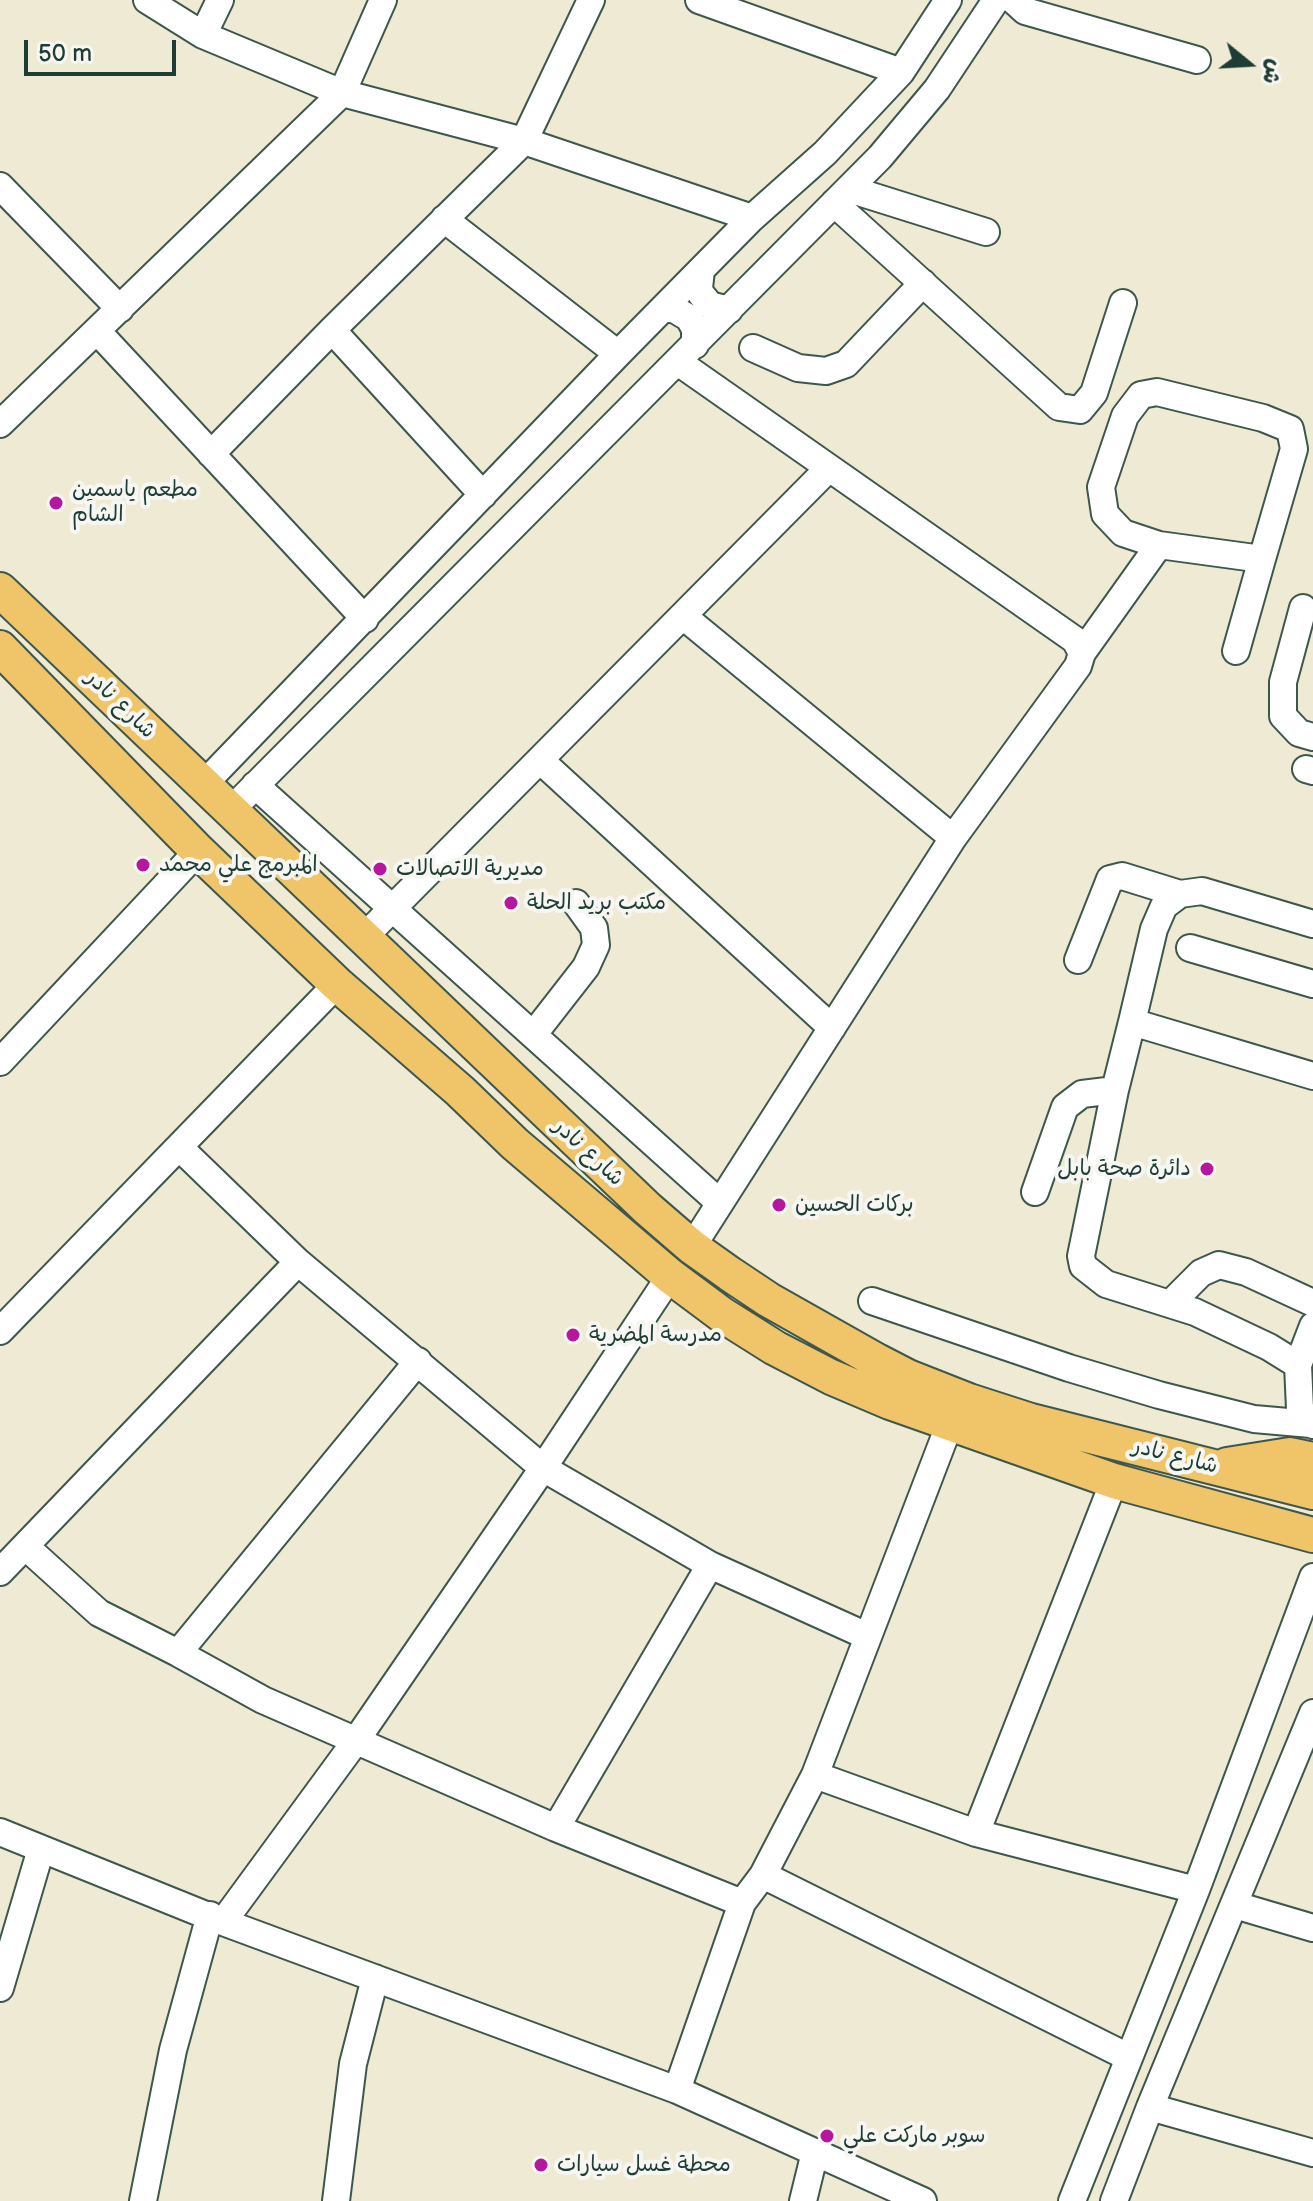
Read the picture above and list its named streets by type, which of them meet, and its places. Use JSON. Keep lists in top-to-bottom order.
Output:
{
  "streets": {
    "main road": ["شارع نادر"]
  },
  "places": [
    "مطعم ياسمين الشام",
    "المبرمج علي محمد",
    "مديرية الاتصالات",
    "مكتب بريد الحلة",
    "دائرة صحة بابل",
    "بركات الحسين",
    "مدرسة المضرية",
    "سوبر ماركت علي",
    "محطة غسل سيارات"
  ],
  "scale_bar": "50 m",
  "north": "right"
}
